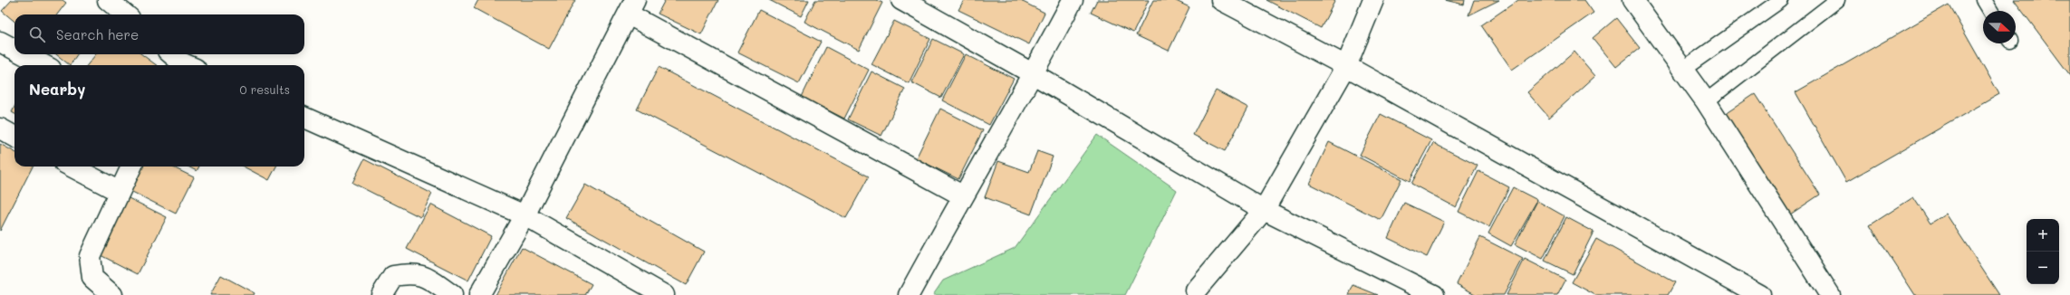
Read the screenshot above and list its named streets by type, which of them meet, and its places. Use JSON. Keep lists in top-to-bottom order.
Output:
{
  "north": "right",
  "page": {
    "search": "Search here",
    "heading": ["Nearby", "0 results"],
    "map_buttons": ["+", "−"]
  }
}
